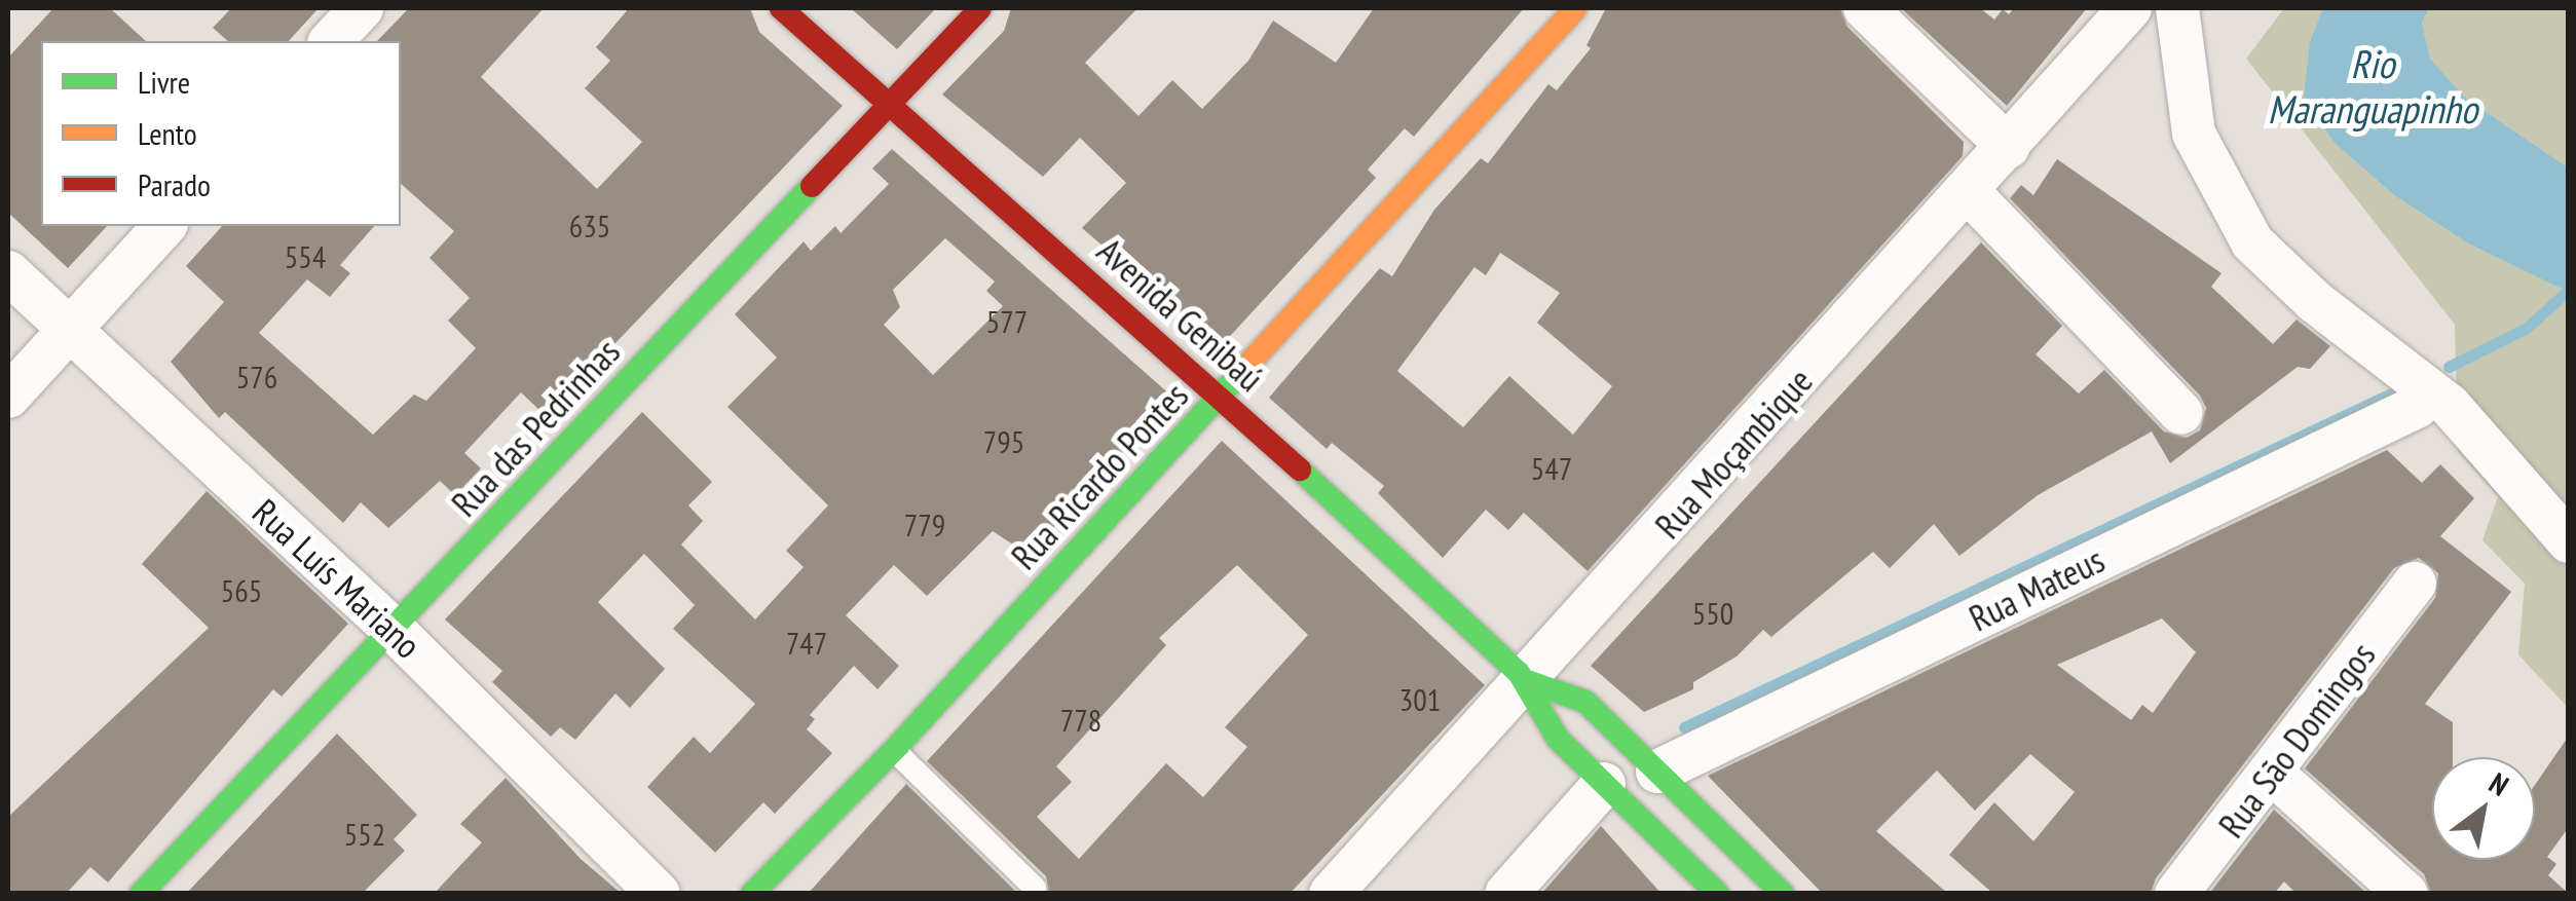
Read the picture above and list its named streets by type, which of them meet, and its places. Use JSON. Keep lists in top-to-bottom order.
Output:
{
  "streets": {
    "street": [
      "Avenida Genibaú",
      "Rua das Pedrinhas",
      "Rua Moçambique",
      "Rua Ricardo Pontes",
      "Rua Luís Mariano",
      "Rua Mateus",
      "Rua São Domingos"
    ]
  },
  "crossings": [
    ["Avenida Genibaú", "Rua das Pedrinhas"],
    ["Avenida Genibaú", "Rua Moçambique"],
    ["Avenida Genibaú", "Rua Ricardo Pontes"],
    ["Avenida Genibaú", "Rua Mateus"],
    ["Rua das Pedrinhas", "Rua Luís Mariano"]
  ],
  "water": ["Rio Maranguapinho"],
  "house_numbers": [
    "635",
    "554",
    "577",
    "576",
    "795",
    "547",
    "779",
    "565",
    "550",
    "747",
    "301",
    "778",
    "552"
  ],
  "legend": ["Livre", "Lento", "Parado"],
  "north": "top right"
}
